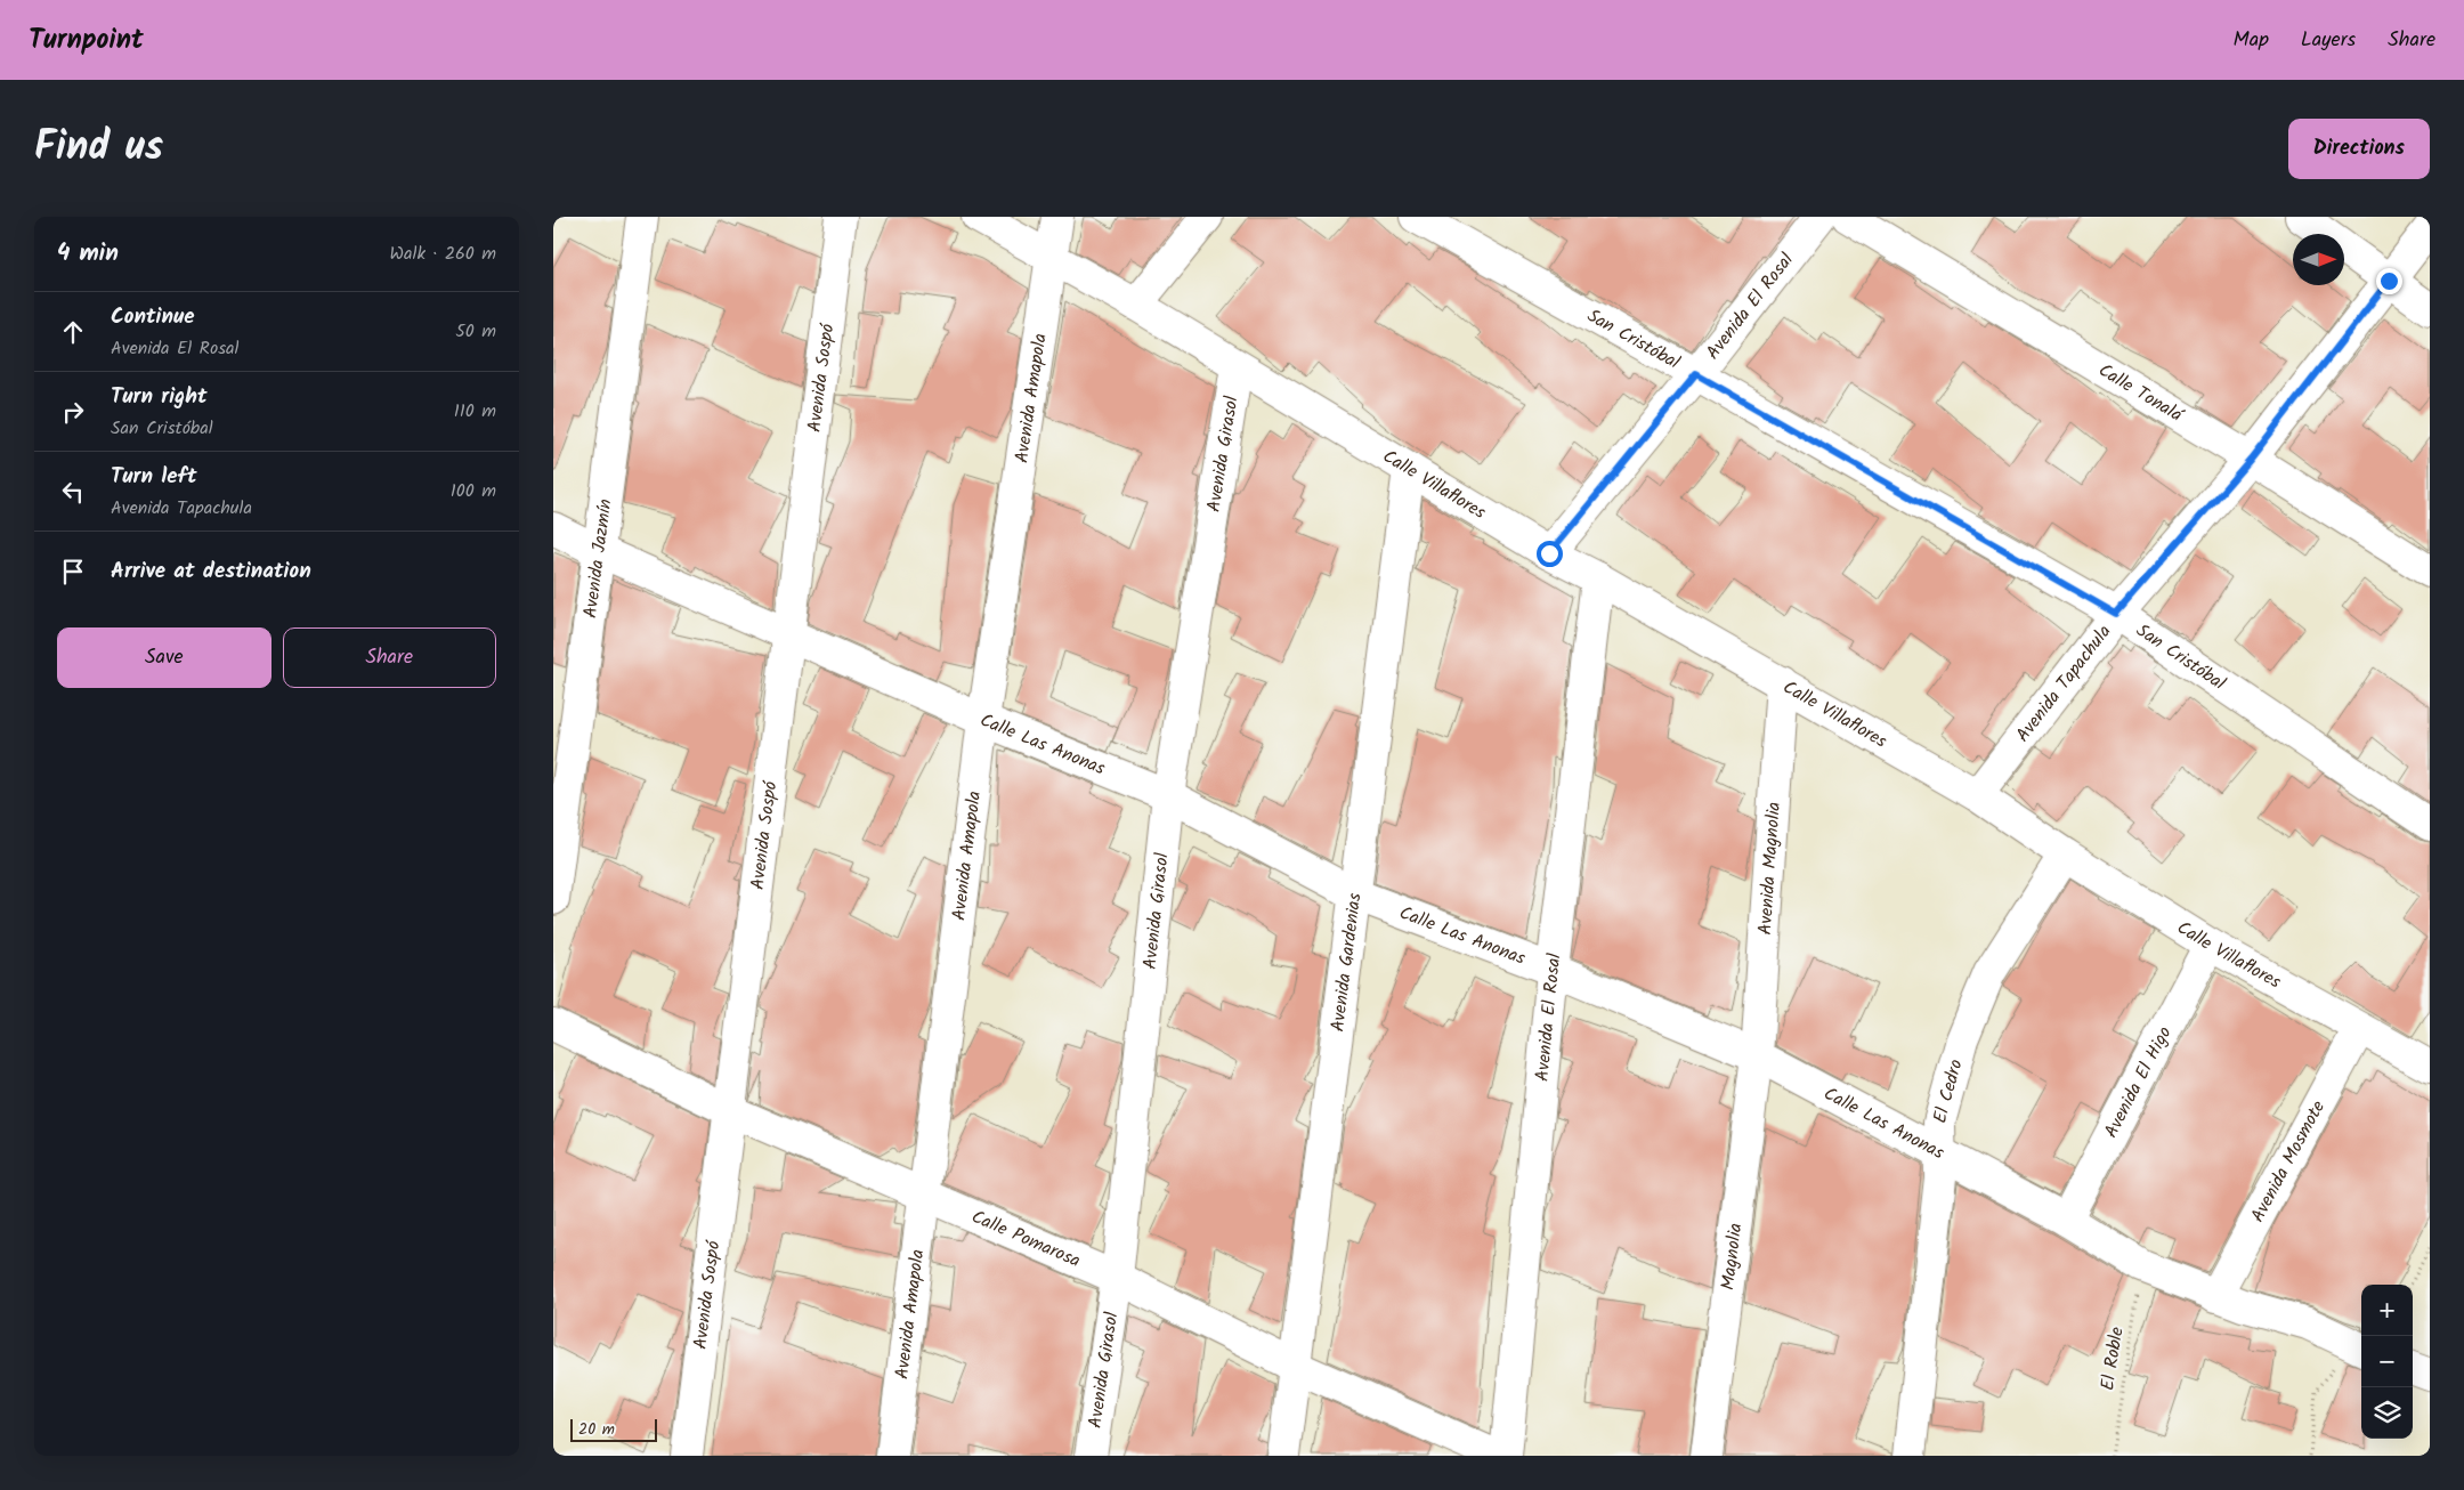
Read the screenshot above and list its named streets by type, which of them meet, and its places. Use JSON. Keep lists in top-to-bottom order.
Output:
{
  "streets": {
    "street": [
      "Avenida El Rosal",
      "San Cristóbal",
      "Avenida Sospó",
      "Calle Tonalá",
      "Avenida Amapola",
      "Avenida Girasol",
      "Calle Villaflores",
      "Avenida Jazmín",
      "Avenida Tapachula",
      "Calle Las Anonas",
      "Avenida Magnolia",
      "Avenida Gardenias",
      "Avenida El Higo",
      "El Cedro",
      "Avenida Mosmote",
      "Calle Pomarosa",
      "Magnolia"
    ],
    "path": ["El Roble"]
  },
  "crossings": [
    ["Avenida El Rosal", "San Cristóbal"],
    ["Avenida El Rosal", "Calle Villaflores"],
    ["Avenida El Rosal", "Calle Las Anonas"],
    ["San Cristóbal", "Avenida Tapachula"],
    ["Avenida Sospó", "Calle Las Anonas"],
    ["Avenida Sospó", "Calle Pomarosa"],
    ["Calle Tonalá", "Avenida Tapachula"],
    ["Avenida Amapola", "Calle Villaflores"],
    ["Avenida Amapola", "Calle Las Anonas"],
    ["Avenida Amapola", "Calle Pomarosa"],
    ["Avenida Girasol", "Calle Villaflores"],
    ["Avenida Girasol", "Calle Las Anonas"],
    ["Avenida Girasol", "Calle Pomarosa"],
    ["Calle Villaflores", "Avenida Tapachula"],
    ["Calle Villaflores", "Avenida Magnolia"],
    ["Calle Villaflores", "Avenida Gardenias"],
    ["Calle Villaflores", "Avenida El Higo"],
    ["Calle Villaflores", "El Cedro"],
    ["Calle Villaflores", "Avenida Mosmote"],
    ["Avenida Jazmín", "Calle Las Anonas"],
    ["Calle Las Anonas", "Avenida Magnolia"],
    ["Calle Las Anonas", "Avenida Gardenias"],
    ["Calle Las Anonas", "Avenida El Higo"],
    ["Calle Las Anonas", "El Cedro"],
    ["Calle Las Anonas", "Avenida Mosmote"],
    ["Calle Las Anonas", "Magnolia"],
    ["Calle Las Anonas", "El Roble"],
    ["Avenida Magnolia", "Magnolia"],
    ["Avenida Gardenias", "Calle Pomarosa"]
  ],
  "scale_bar": "20 m",
  "north": "right",
  "page": {
    "header": "Turnpoint",
    "nav": ["Map", "Layers", "Share"],
    "title": "Find us",
    "buttons": [
      "Directions",
      ["Save", "Share"]
    ],
    "heading": ["4 min", "Walk · 260 m"],
    "list": [
      ["Continue", "Avenida El Rosal", "50 m"],
      ["Turn right", "San Cristóbal", "110 m"],
      ["Turn left", "Avenida Tapachula", "100 m"],
      "Arrive at destination"
    ],
    "map_buttons": ["+", "−"],
    "scale": "20 m"
  }
}
